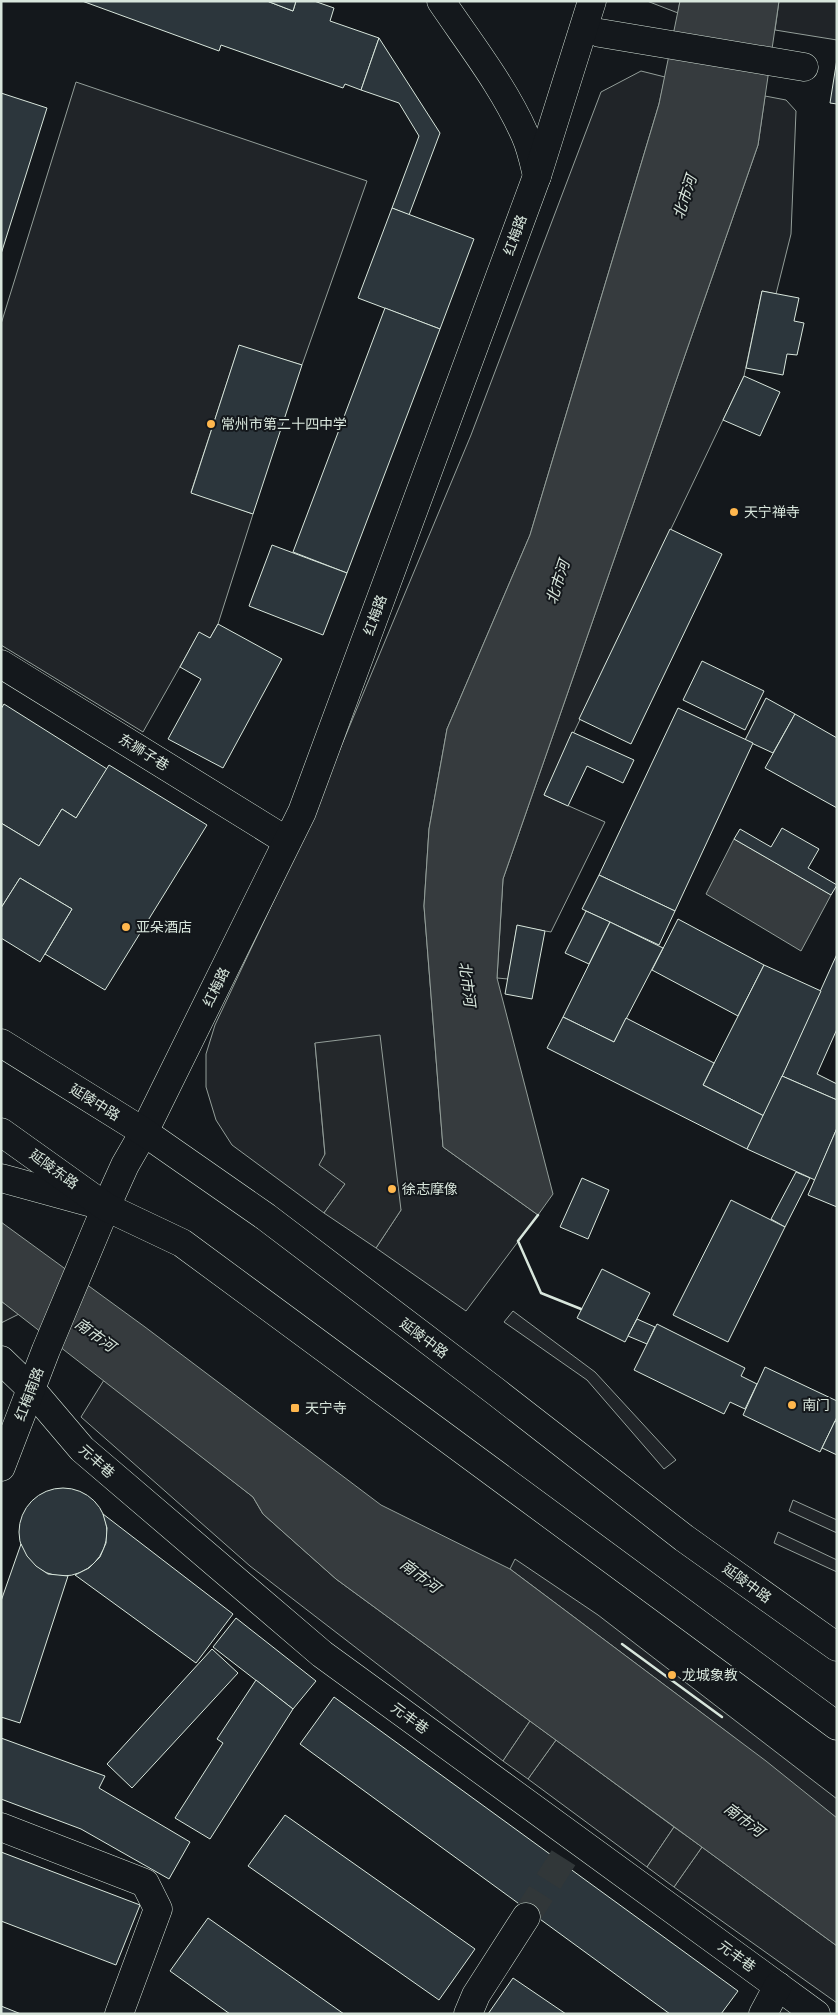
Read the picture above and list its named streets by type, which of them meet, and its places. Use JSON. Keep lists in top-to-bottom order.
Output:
{
  "streets": {
    "street": [
      "红梅路",
      "东狮子巷",
      "延陵中路",
      "延陵东路",
      "红梅南路",
      "元丰巷"
    ]
  },
  "crossings": [
    ["红梅路", "东狮子巷"],
    ["红梅路", "延陵中路"],
    ["红梅路", "延陵东路"],
    ["红梅路", "红梅南路"],
    ["延陵东路", "红梅南路"],
    ["红梅南路", "元丰巷"]
  ],
  "water": ["北市河", "南市河"],
  "places": {
    "other": [
      "常州市第二十四中学",
      "天宁禅寺",
      "亚朵酒店",
      "徐志摩像",
      "南门",
      "龙城象教"
    ],
    "transit": ["天宁寺"]
  }
}
